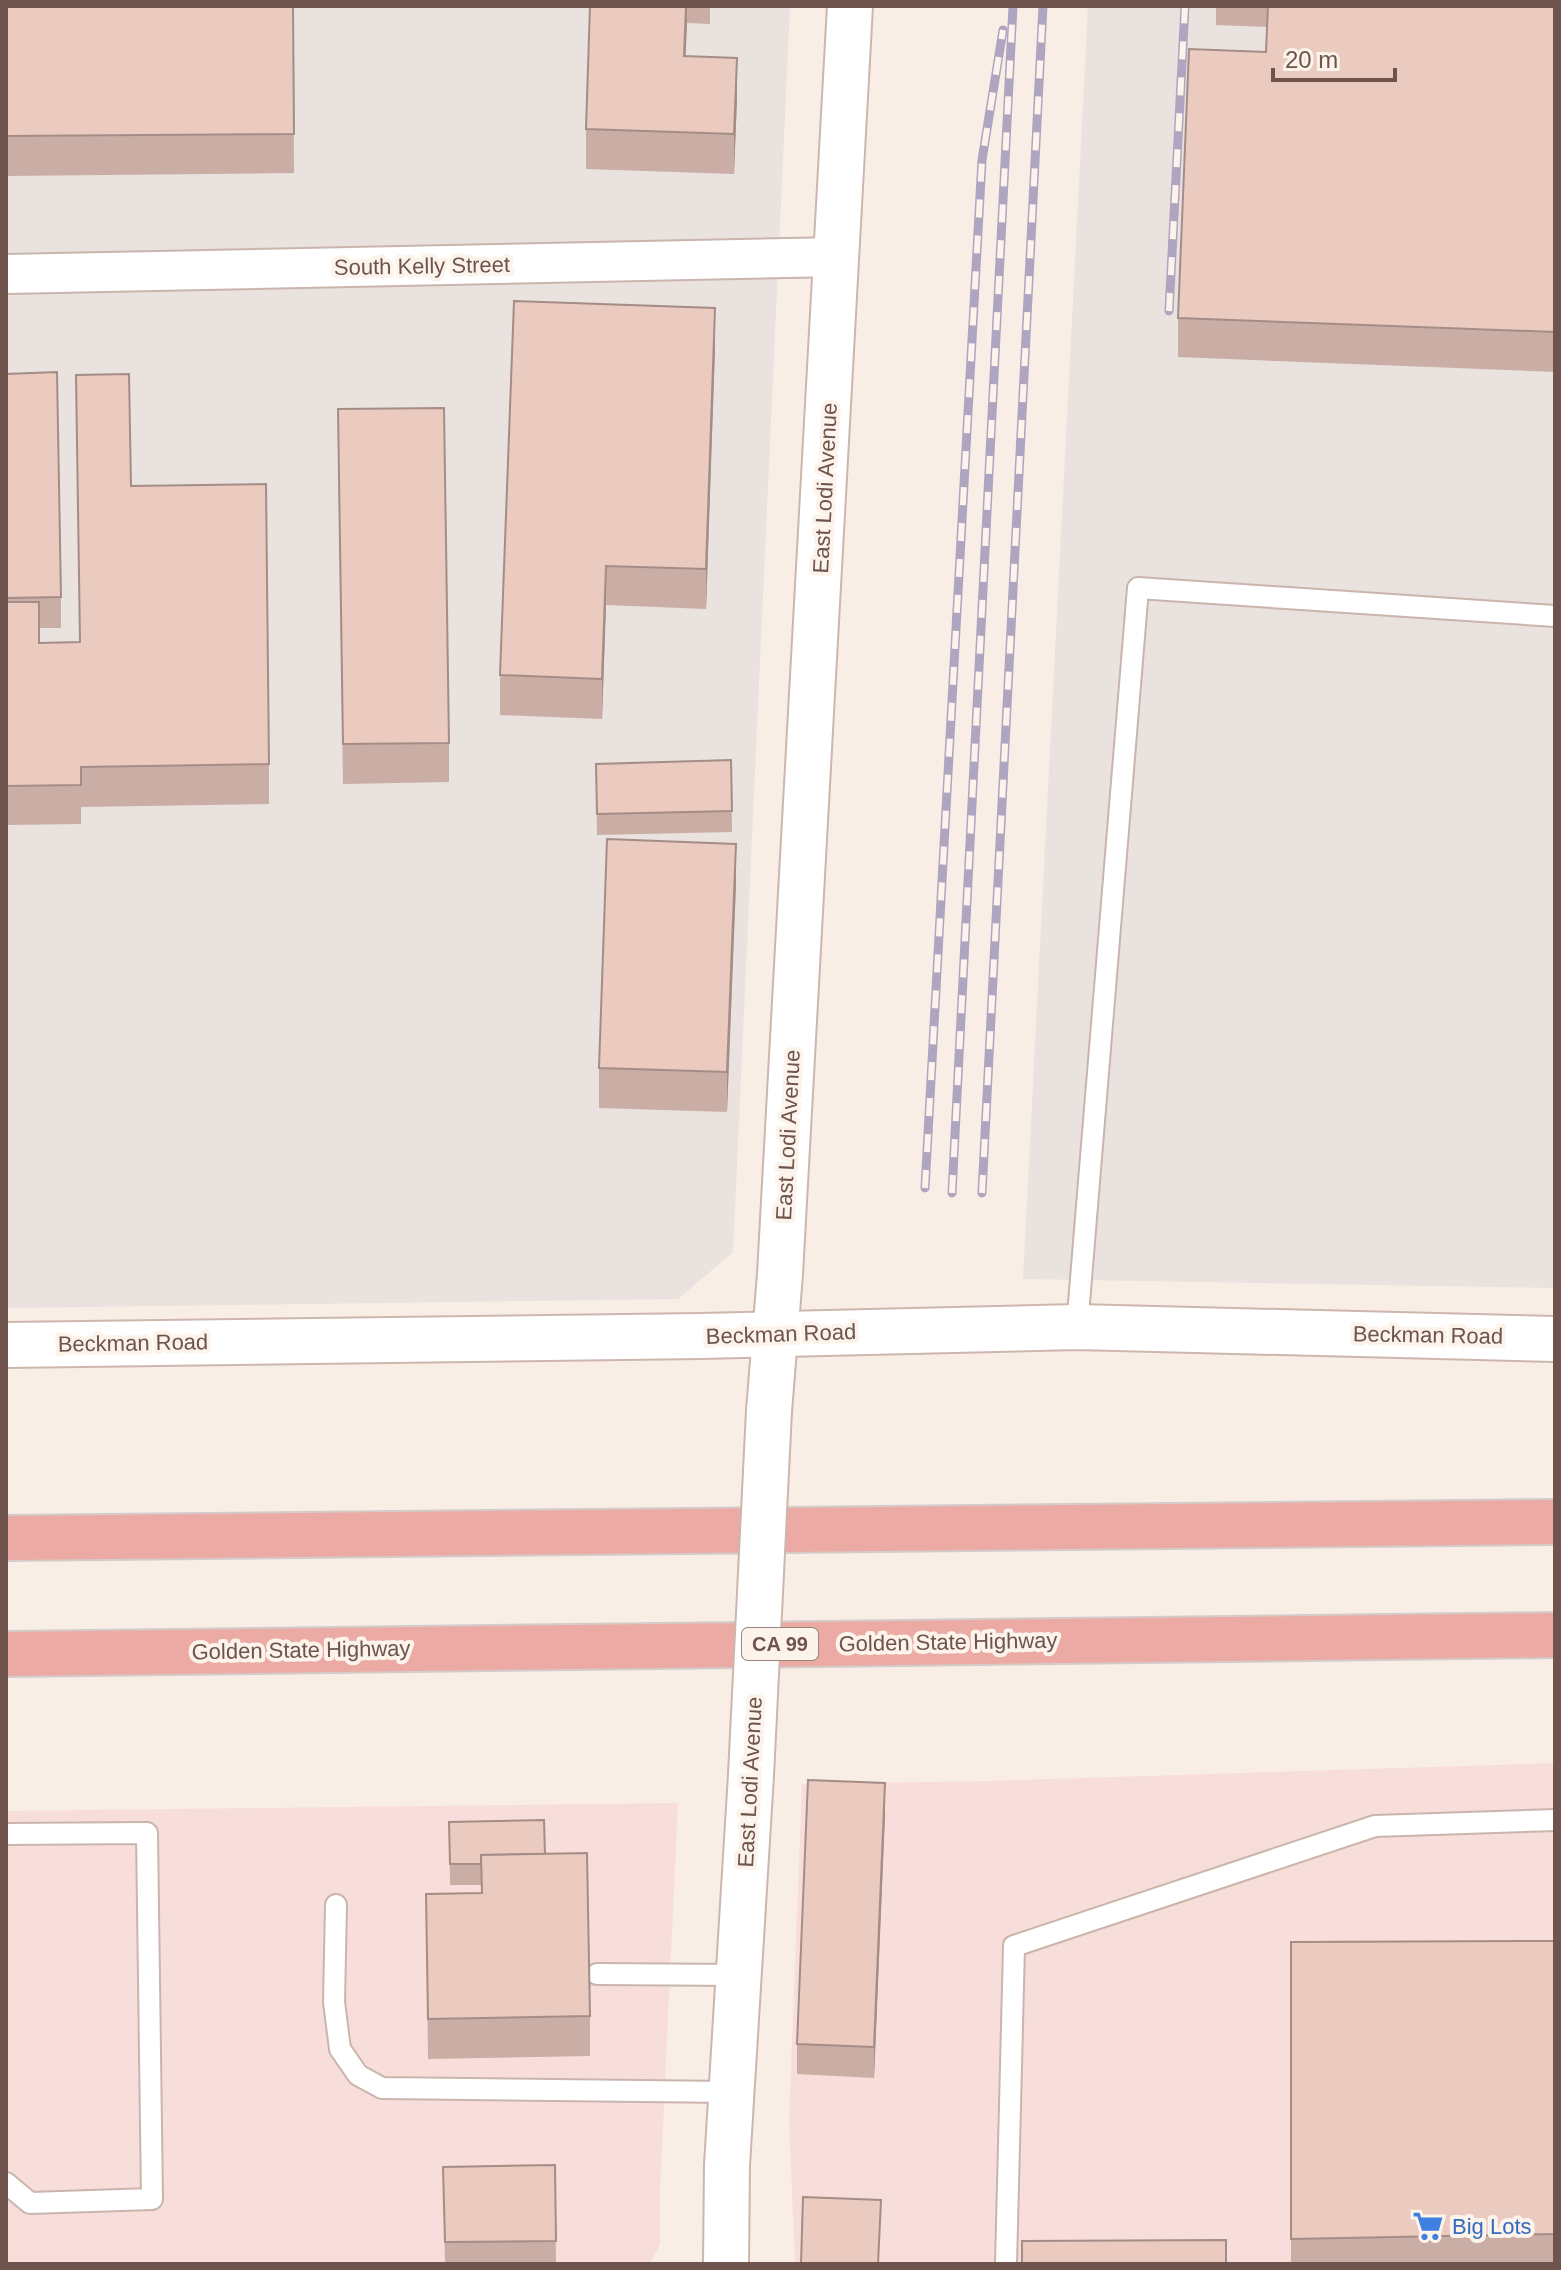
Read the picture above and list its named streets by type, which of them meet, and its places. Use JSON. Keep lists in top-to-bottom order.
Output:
{
  "streets": {
    "highway": ["Golden State Highway", "CA 99"],
    "street": ["South Kelly Street", "East Lodi Avenue", "Beckman Road"]
  },
  "crossings": [
    ["South Kelly Street", "East Lodi Avenue"],
    ["East Lodi Avenue", "Beckman Road"]
  ],
  "places": {
    "supermarket": ["Big Lots"]
  },
  "scale_bar": "20 m"
}
